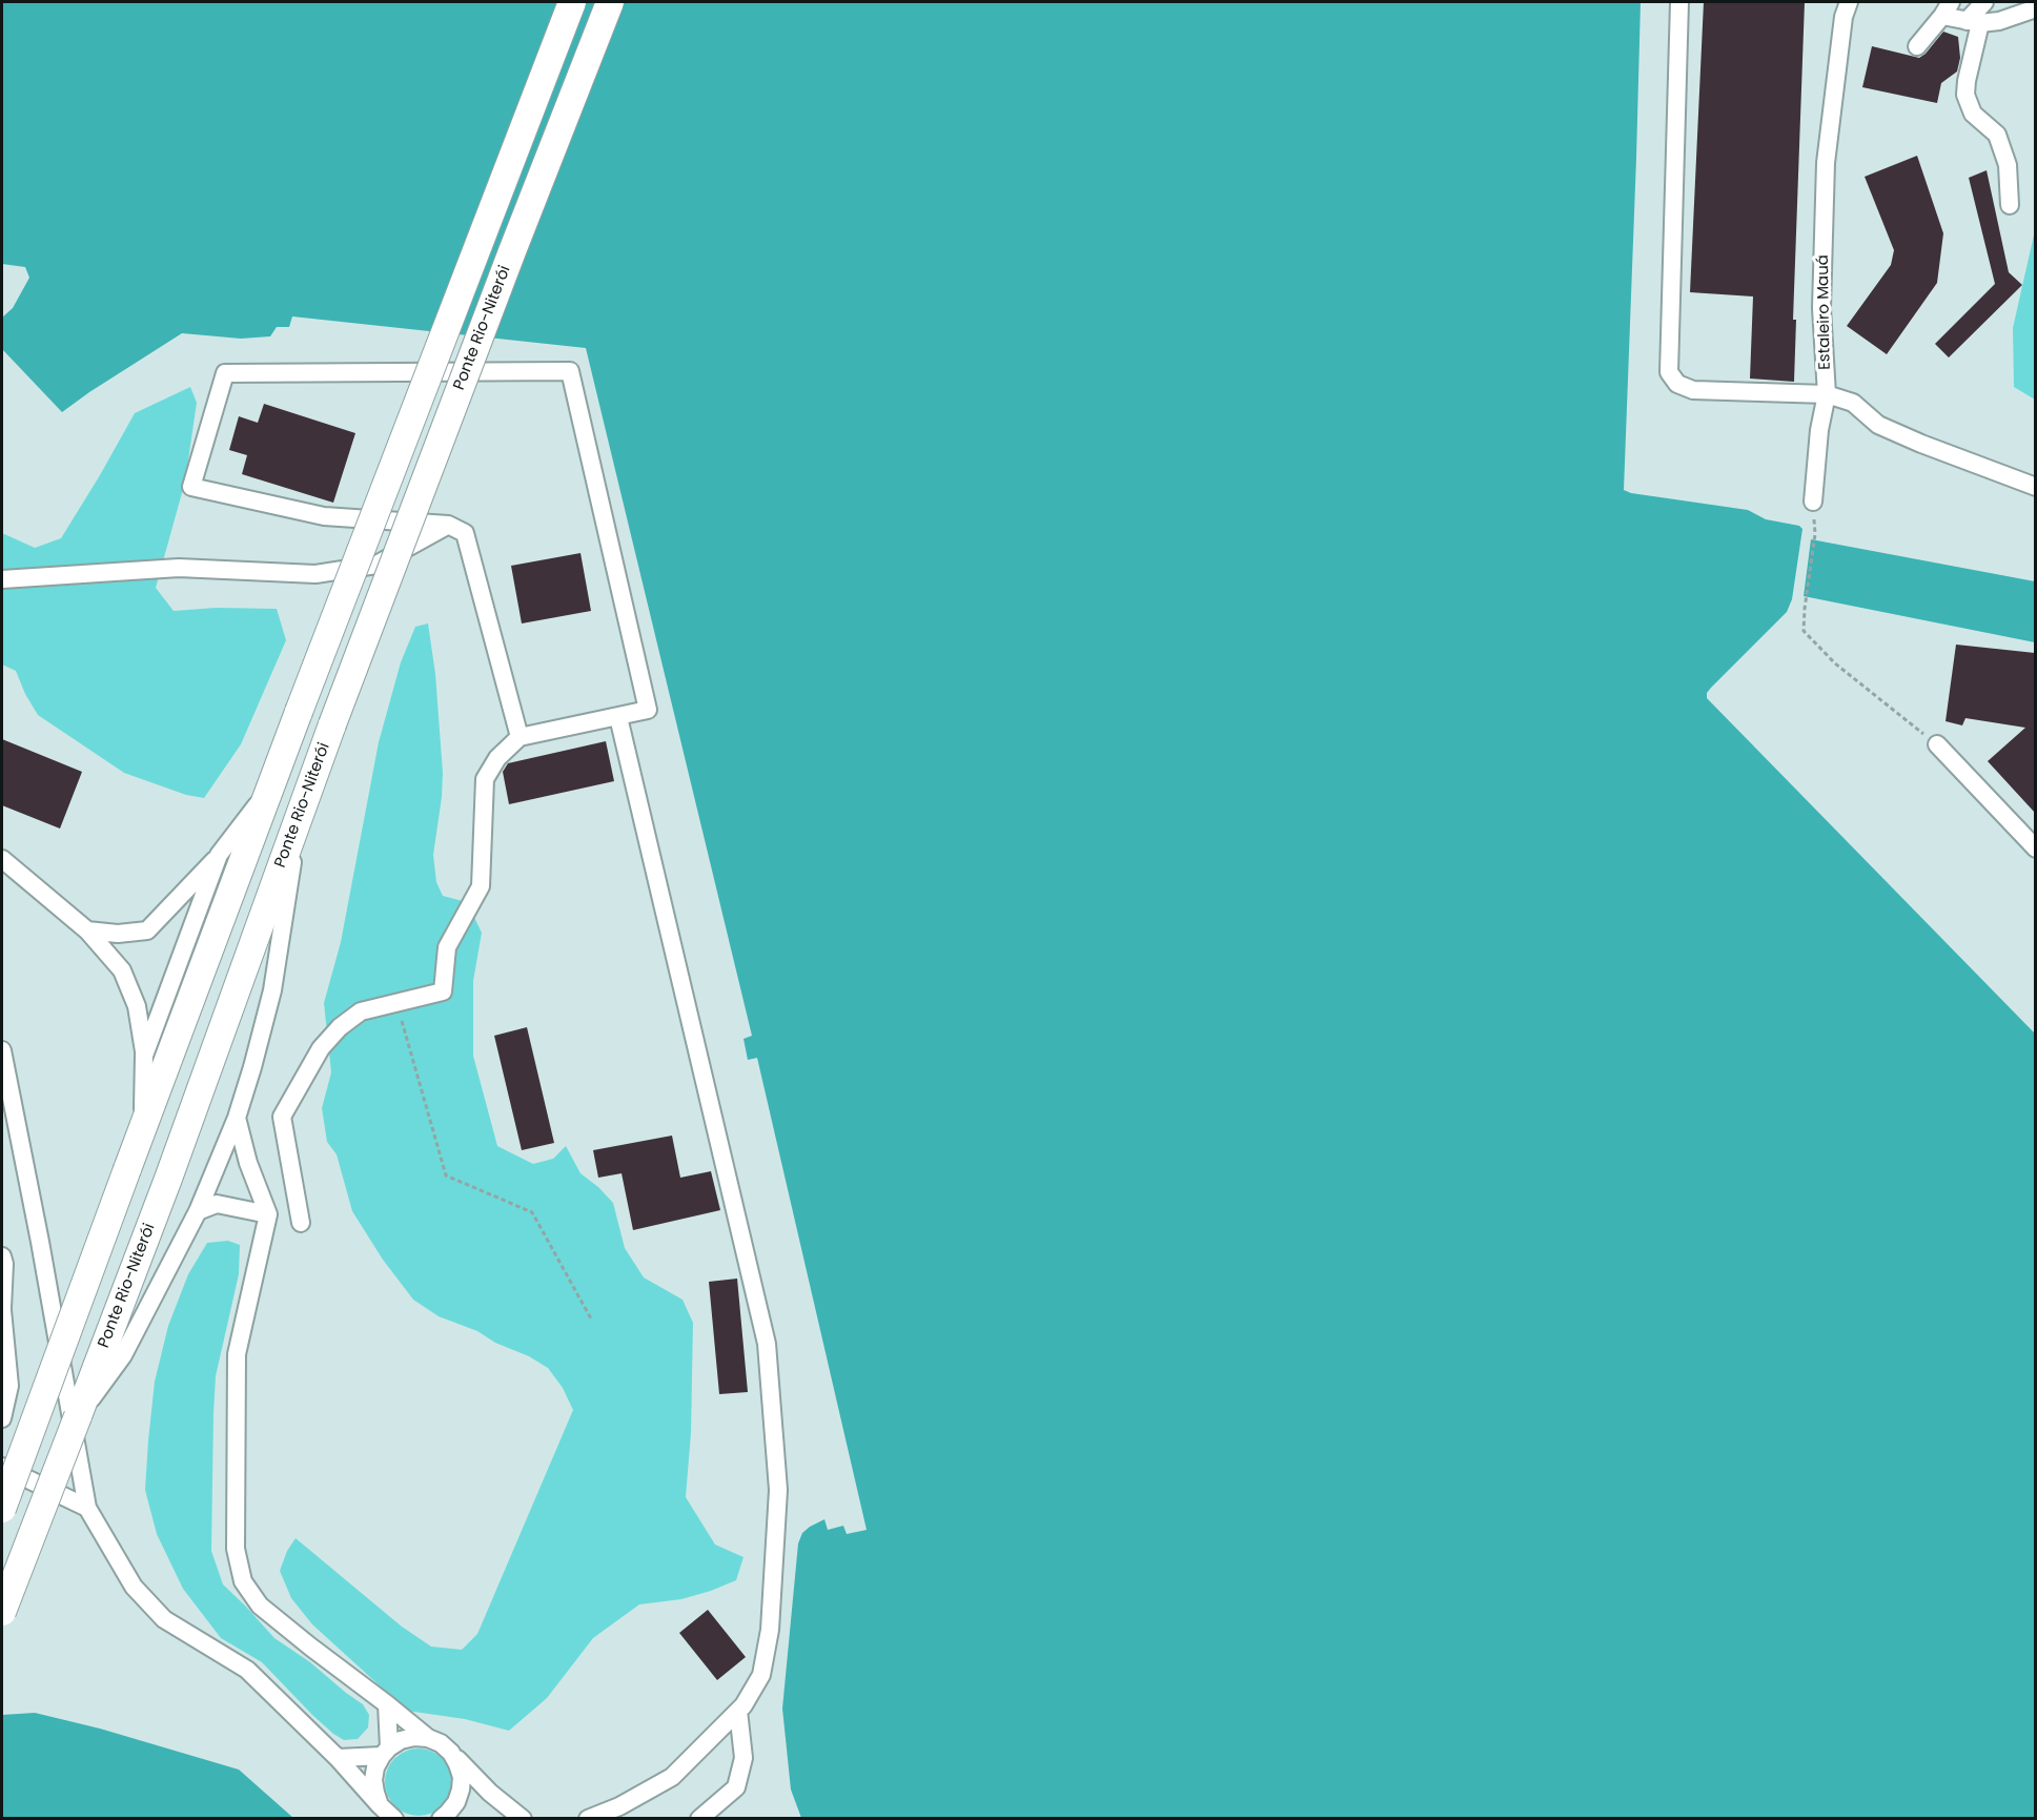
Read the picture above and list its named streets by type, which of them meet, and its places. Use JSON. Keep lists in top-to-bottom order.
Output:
{
  "streets": {
    "highway": ["Ponte Rio-Niterói"],
    "lane": ["Estaleiro Mauá"]
  }
}
